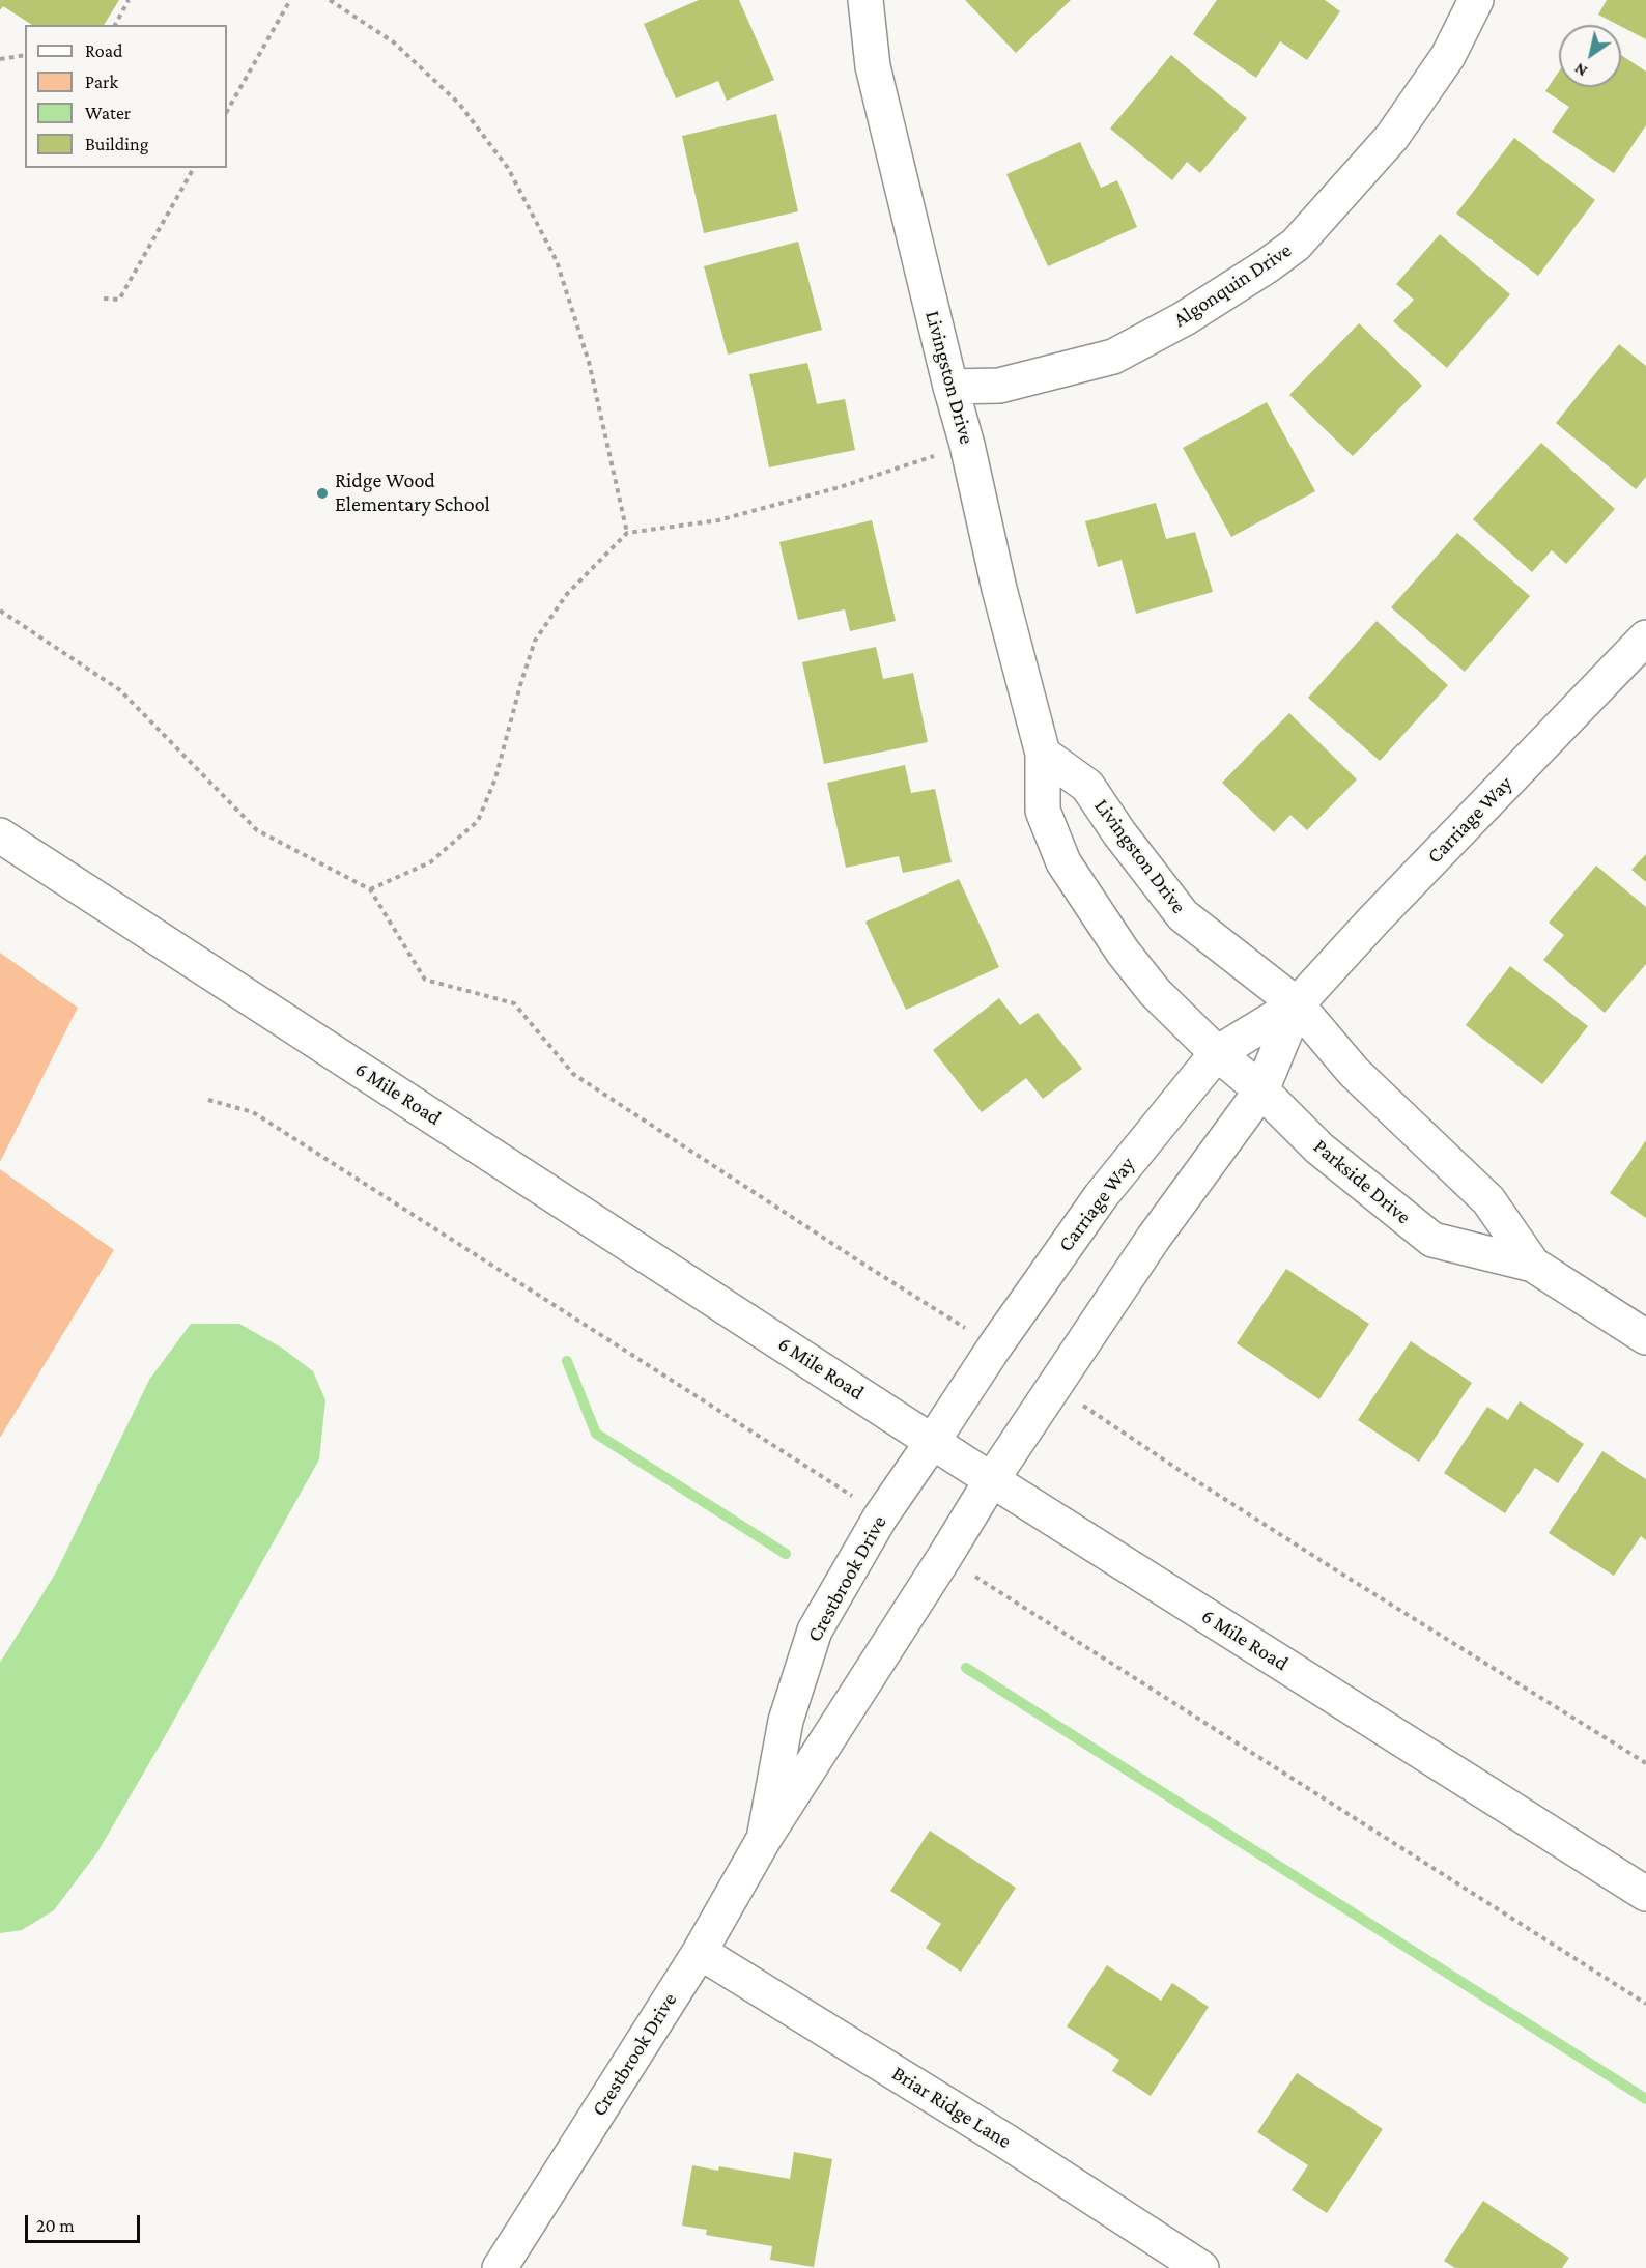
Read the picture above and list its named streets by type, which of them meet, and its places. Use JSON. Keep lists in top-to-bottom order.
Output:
{
  "streets": {
    "street": [
      "Algonquin Drive",
      "Livingston Drive",
      "Carriage Way",
      "6 Mile Road",
      "Parkside Drive",
      "Crestbrook Drive",
      "Briar Ridge Lane"
    ]
  },
  "crossings": [
    ["Algonquin Drive", "Livingston Drive"],
    ["Livingston Drive", "Carriage Way"],
    ["Livingston Drive", "Parkside Drive"],
    ["Carriage Way", "6 Mile Road"],
    ["Carriage Way", "Parkside Drive"],
    ["Carriage Way", "Crestbrook Drive"],
    ["6 Mile Road", "Crestbrook Drive"],
    ["Crestbrook Drive", "Briar Ridge Lane"]
  ],
  "places": ["Ridge Wood Elementary School"],
  "legend": [
    "Road",
    "Park",
    "Water",
    "Building"
  ],
  "scale_bar": "20 m",
  "north": "bottom left"
}
